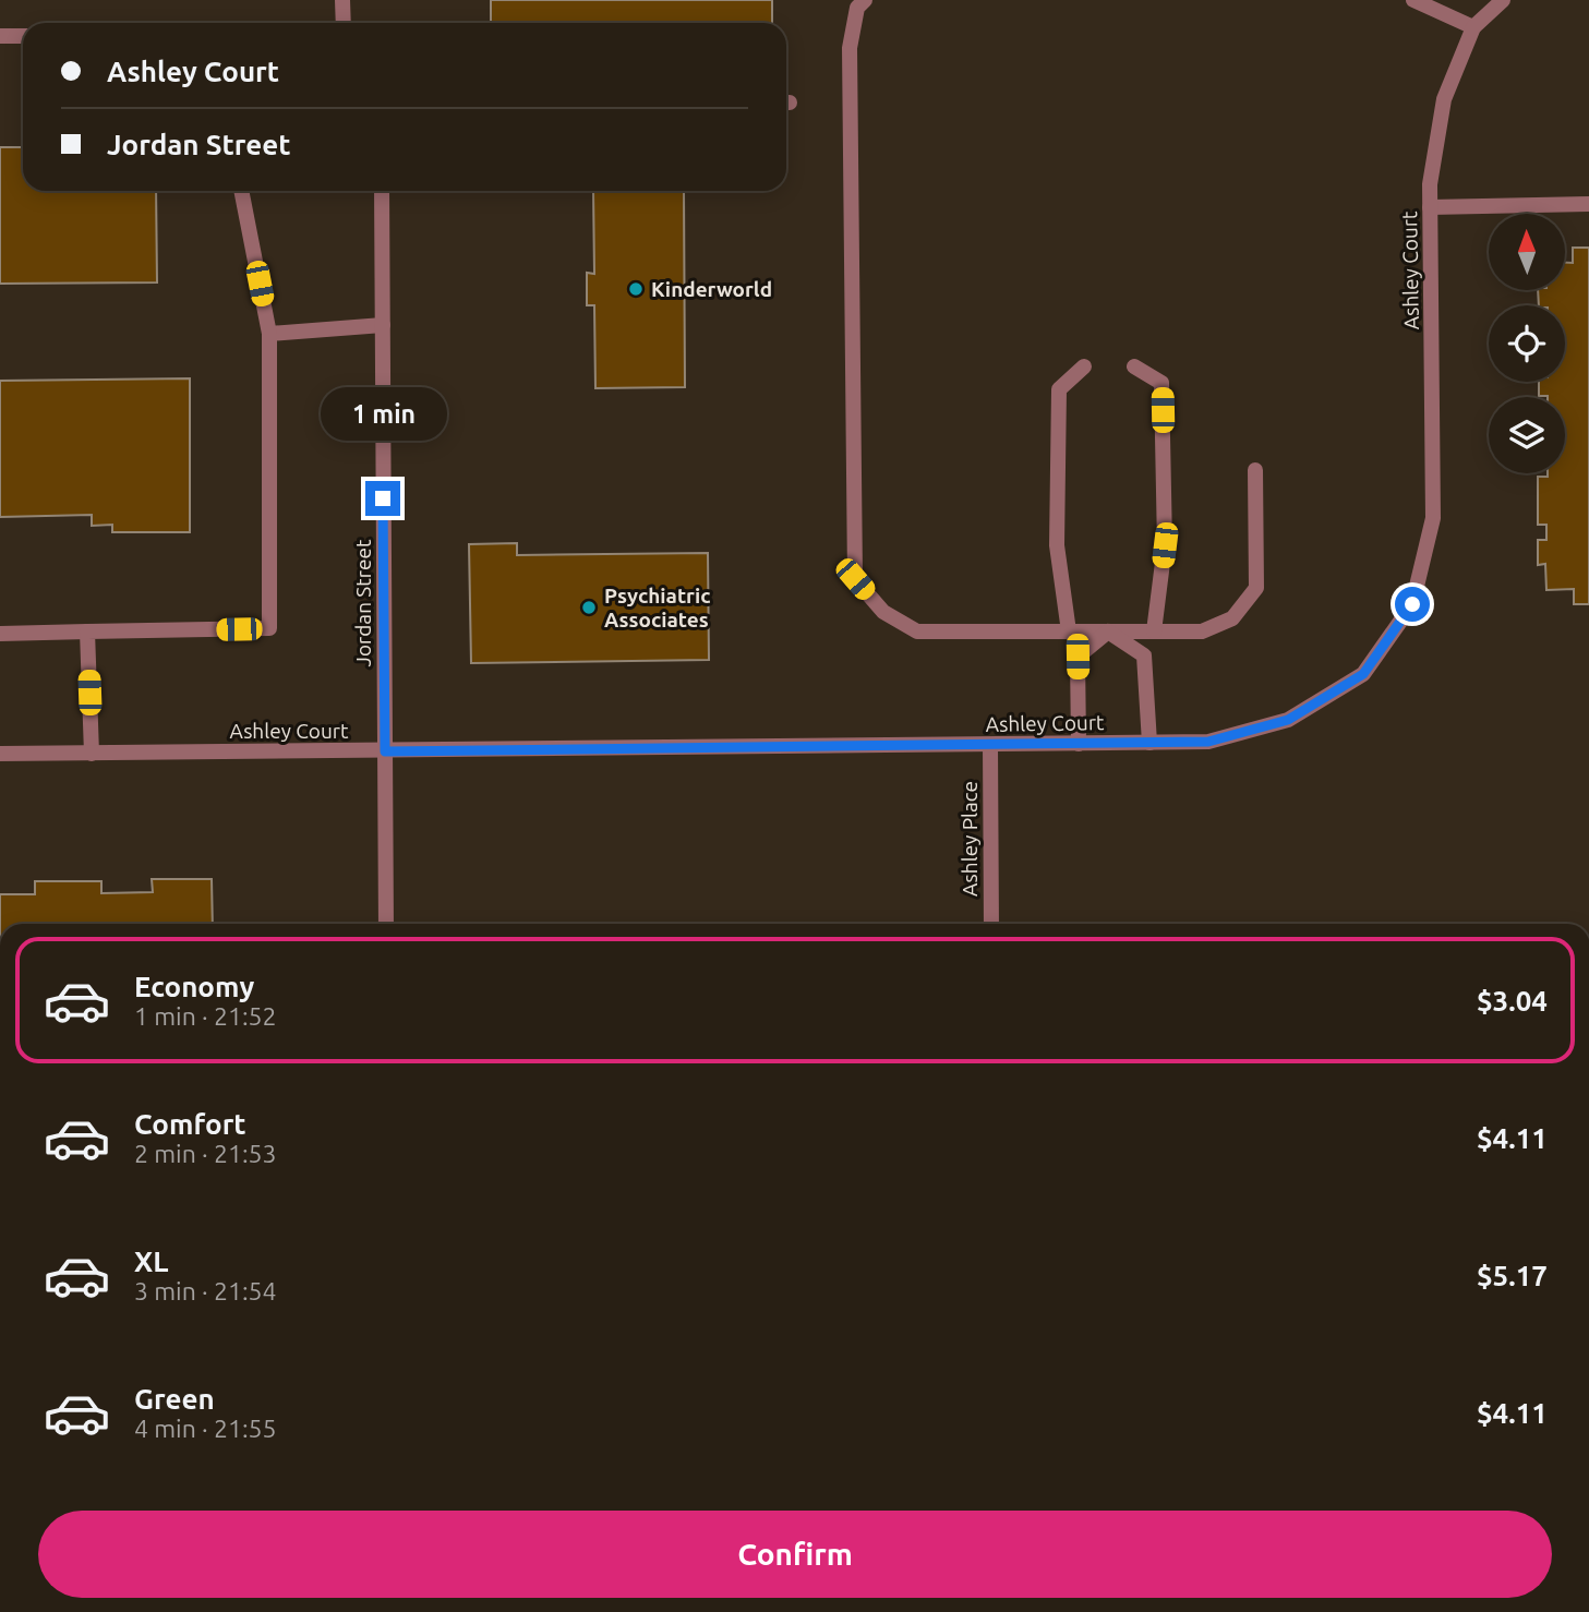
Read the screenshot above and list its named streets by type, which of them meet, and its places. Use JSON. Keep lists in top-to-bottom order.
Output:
{
  "streets": {
    "street": ["Ashley Court", "Jordan Street", "Ashley Place"]
  },
  "crossings": [
    ["Ashley Court", "Jordan Street"],
    ["Ashley Court", "Ashley Place"]
  ],
  "places": ["Kinderworld", "Psychiatric Associates"],
  "north": "top",
  "page": {
    "banner": ["Ashley Court", "Jordan Street"],
    "bubble": "1 min",
    "list": [
      {
        "name": "Economy",
        "note": "1 min · 21:52",
        "value": "$3.04"
      },
      {
        "name": "Comfort",
        "note": "2 min · 21:53",
        "value": "$4.11"
      },
      {
        "name": "XL",
        "note": "3 min · 21:54",
        "value": "$5.17"
      },
      {
        "name": "Green",
        "note": "4 min · 21:55",
        "value": "$4.11"
      }
    ],
    "buttons": "Confirm"
  }
}
